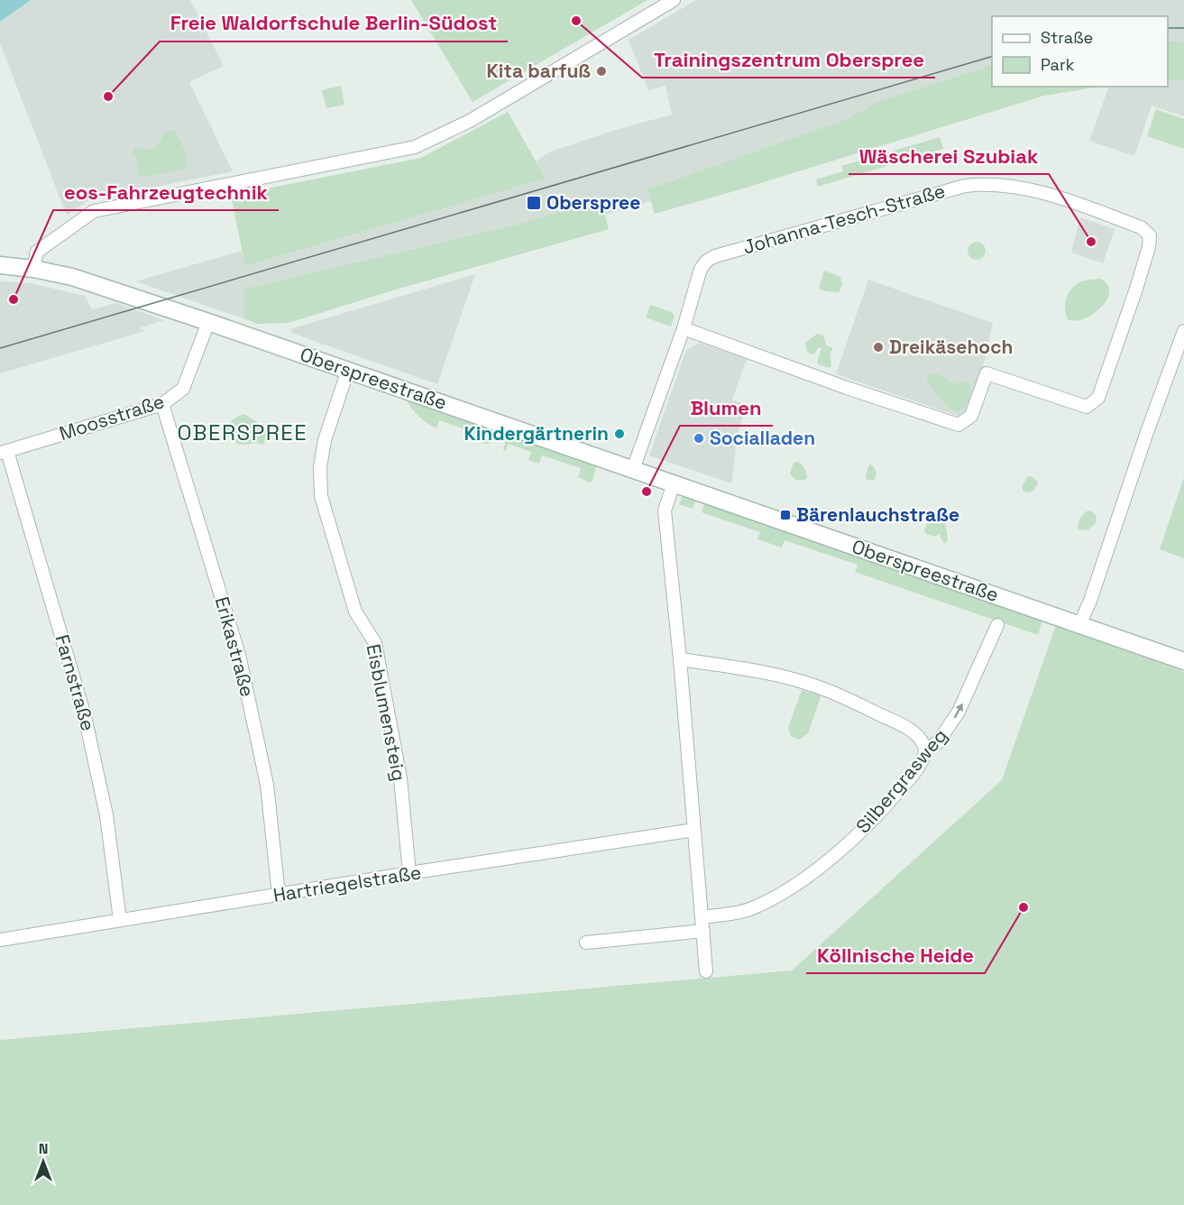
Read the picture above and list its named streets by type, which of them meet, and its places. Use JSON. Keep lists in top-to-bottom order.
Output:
{
  "streets": {
    "main road": ["Oberspreestraße"],
    "street": [
      "Johanna-Tesch-Straße",
      "Moosstraße",
      "Erikastraße",
      "Farnstraße",
      "Eisblumensteig",
      "Silbergrasweg",
      "Hartriegelstraße"
    ]
  },
  "crossings": [
    ["Johanna-Tesch-Straße", "Oberspreestraße"],
    ["Oberspreestraße", "Moosstraße"],
    ["Oberspreestraße", "Eisblumensteig"],
    ["Moosstraße", "Erikastraße"],
    ["Moosstraße", "Farnstraße"],
    ["Erikastraße", "Hartriegelstraße"],
    ["Farnstraße", "Hartriegelstraße"],
    ["Eisblumensteig", "Hartriegelstraße"]
  ],
  "districts": ["OBERSPREE"],
  "places": {
    "other": [
      "Trainingszentrum Oberspree",
      "Kita barfuß",
      "Freie Waldorfschule Berlin-Südost",
      "Wäscherei Szubiak",
      "eos-Fahrzeugtechnik",
      "Dreikäsehoch",
      "Kindergärtnerin",
      "Socialladen",
      "Blumen",
      "Köllnische Heide"
    ],
    "transit": ["Oberspree", "Bärenlauchstraße"]
  },
  "legend": ["Straße", "Park"],
  "north": "top"
}
